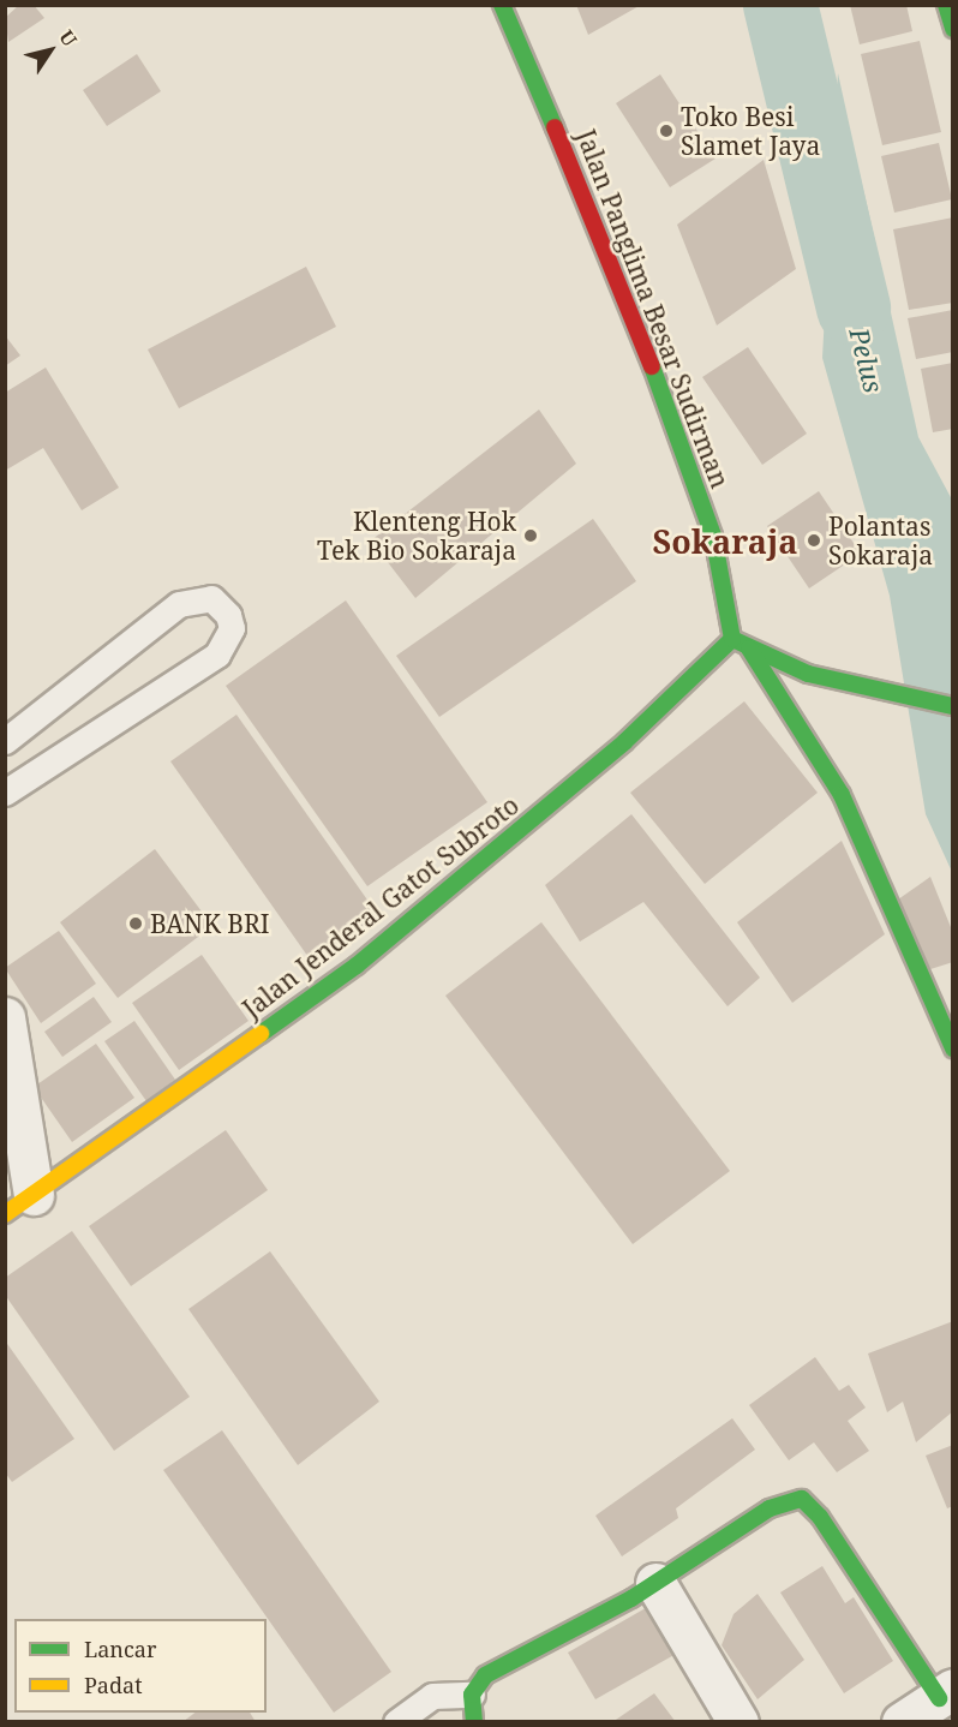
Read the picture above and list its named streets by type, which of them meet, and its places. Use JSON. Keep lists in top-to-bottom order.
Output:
{
  "streets": {
    "main road": ["Jalan Panglima Besar Sudirman", "Jalan Jenderal Gatot Subroto"]
  },
  "crossings": [
    ["Jalan Panglima Besar Sudirman", "Jalan Jenderal Gatot Subroto"]
  ],
  "districts": ["Sokaraja"],
  "water": ["Pelus"],
  "places": [
    "Toko Besi Slamet Jaya",
    "Klenteng Hok Tek Bio Sokaraja",
    "Polantas Sokaraja",
    "BANK BRI"
  ],
  "legend": ["Lancar", "Padat"],
  "north": "top right"
}
